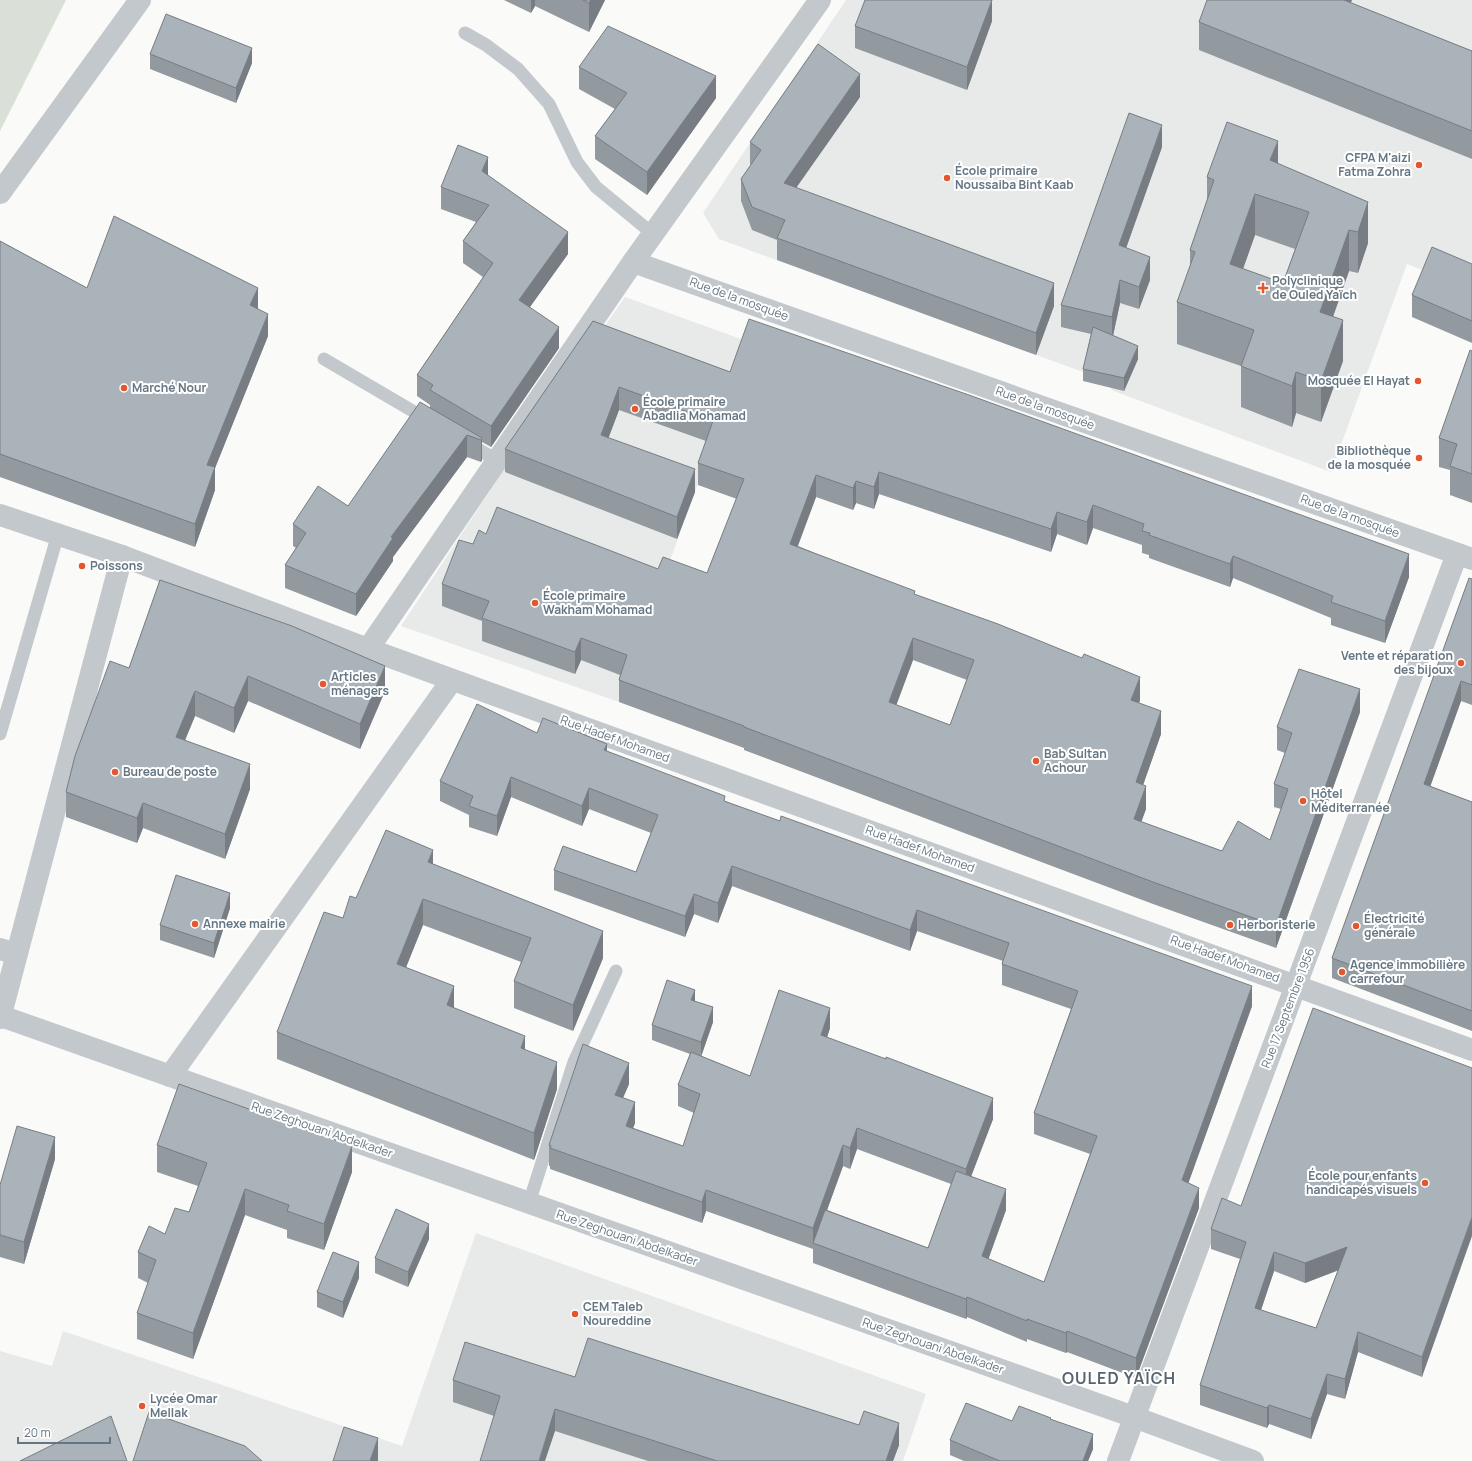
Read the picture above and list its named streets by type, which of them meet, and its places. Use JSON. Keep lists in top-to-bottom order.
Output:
{
  "streets": {
    "street": [
      "Rue de la mosquée",
      "Rue Hadef Mohamed",
      "Rue 17 Septembre 1956",
      "Rue Zeghouani Abdelkader"
    ]
  },
  "crossings": [
    ["Rue de la mosquée", "Rue 17 Septembre 1956"],
    ["Rue Hadef Mohamed", "Rue 17 Septembre 1956"],
    ["Rue 17 Septembre 1956", "Rue Zeghouani Abdelkader"]
  ],
  "districts": ["OULED YAÏCH"],
  "places": {
    "other": [
      "CFPA M'aizi Fatma Zohra",
      "École primaire Noussaiba Bint Kaab",
      "Mosquée El Hayat",
      "Marché Nour",
      "École primaire Abadlia Mohamad",
      "Bibliothèque de la mosquée",
      "Poissons",
      "École primaire Wakham Mohamad",
      "Vente et réparation des bijoux",
      "Articles ménagers",
      "Bab Sultan Achour",
      "Bureau de poste",
      "Hôtel Méditerranée",
      "Annexe mairie",
      "Herboristerie",
      "Électricité générale",
      "Agence immobilière carrefour",
      "École pour enfants handicapés visuels",
      "CEM Taleb Noureddine",
      "Lycée Omar Mellak"
    ],
    "health": ["Polyclinique de Ouled Yaïch"]
  },
  "scale_bar": "20 m"
}
